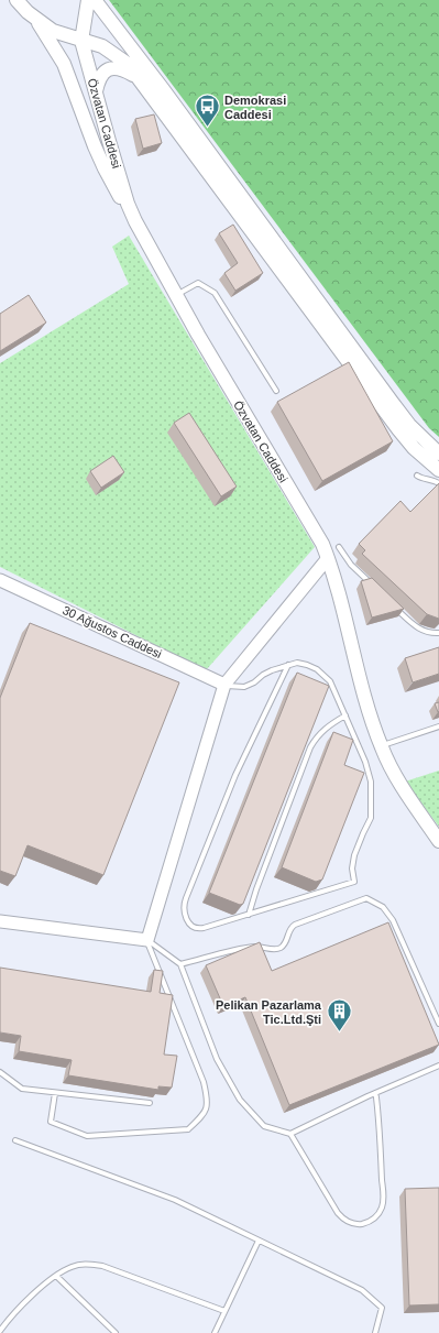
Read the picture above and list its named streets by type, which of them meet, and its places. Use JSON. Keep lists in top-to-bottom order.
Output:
{
  "streets": {
    "main road": ["Özvatan Caddesi"],
    "street": ["30 Ağustos Caddesi"]
  },
  "places": {
    "bus stop": ["Demokrasi Caddesi"],
    "building": ["Pelikan Pazarlama Tic.Ltd.Şti"]
  }
}
